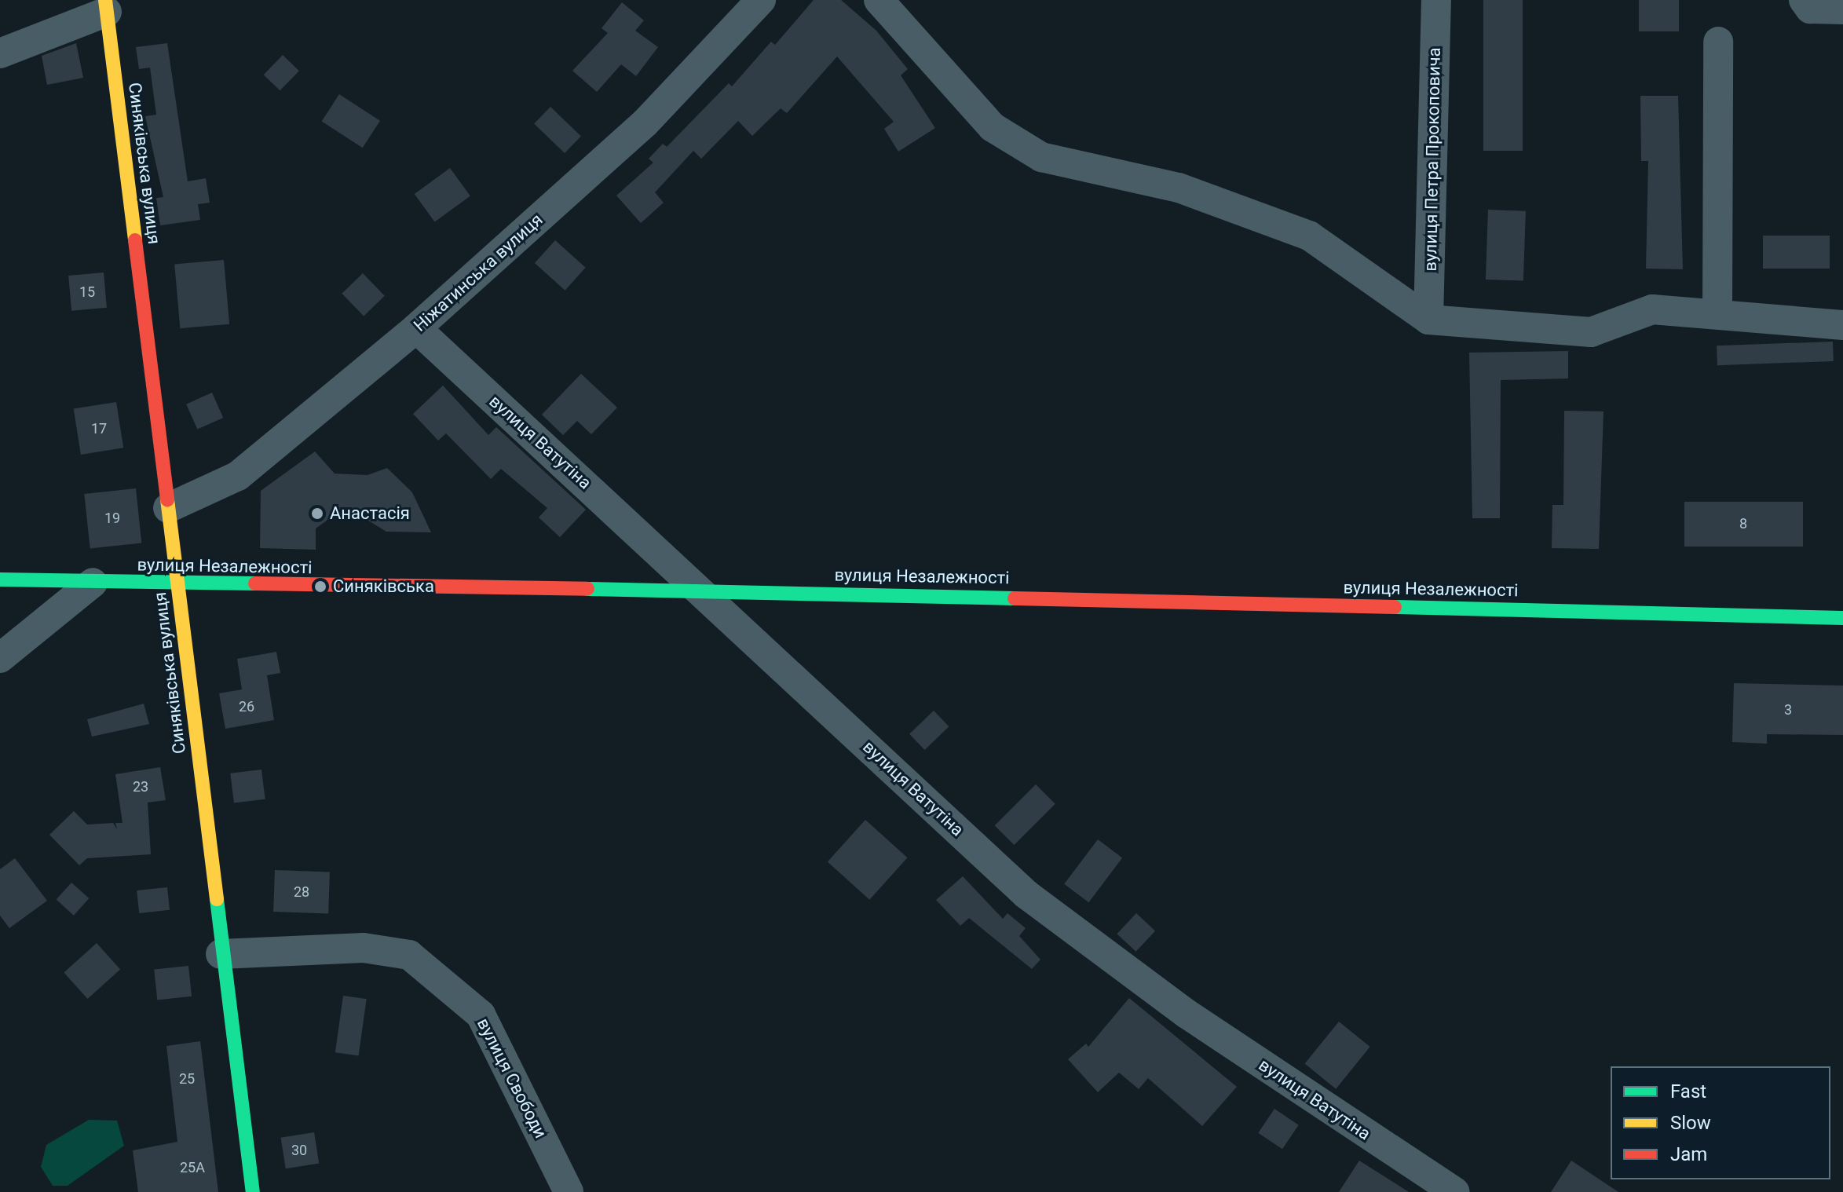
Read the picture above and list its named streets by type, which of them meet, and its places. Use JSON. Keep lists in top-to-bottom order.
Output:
{
  "streets": {
    "street": [
      "вулиця Петра Прокоповича",
      "Синяківська вулиця",
      "Ніжатинська вулиця",
      "вулиця Ватутіна",
      "вулиця Незалежності",
      "вулиця Свободи"
    ]
  },
  "crossings": [
    ["Синяківська вулиця", "Ніжатинська вулиця"],
    ["Синяківська вулиця", "вулиця Незалежності"],
    ["Синяківська вулиця", "вулиця Свободи"],
    ["Ніжатинська вулиця", "вулиця Ватутіна"],
    ["вулиця Ватутіна", "вулиця Незалежності"]
  ],
  "places": ["Анастасія", "Синяківська"],
  "house_numbers": [
    "15",
    "17",
    "19",
    "8",
    "26",
    "3",
    "23",
    "28",
    "25",
    "30",
    "25А"
  ],
  "legend": ["Fast", "Slow", "Jam"]
}
